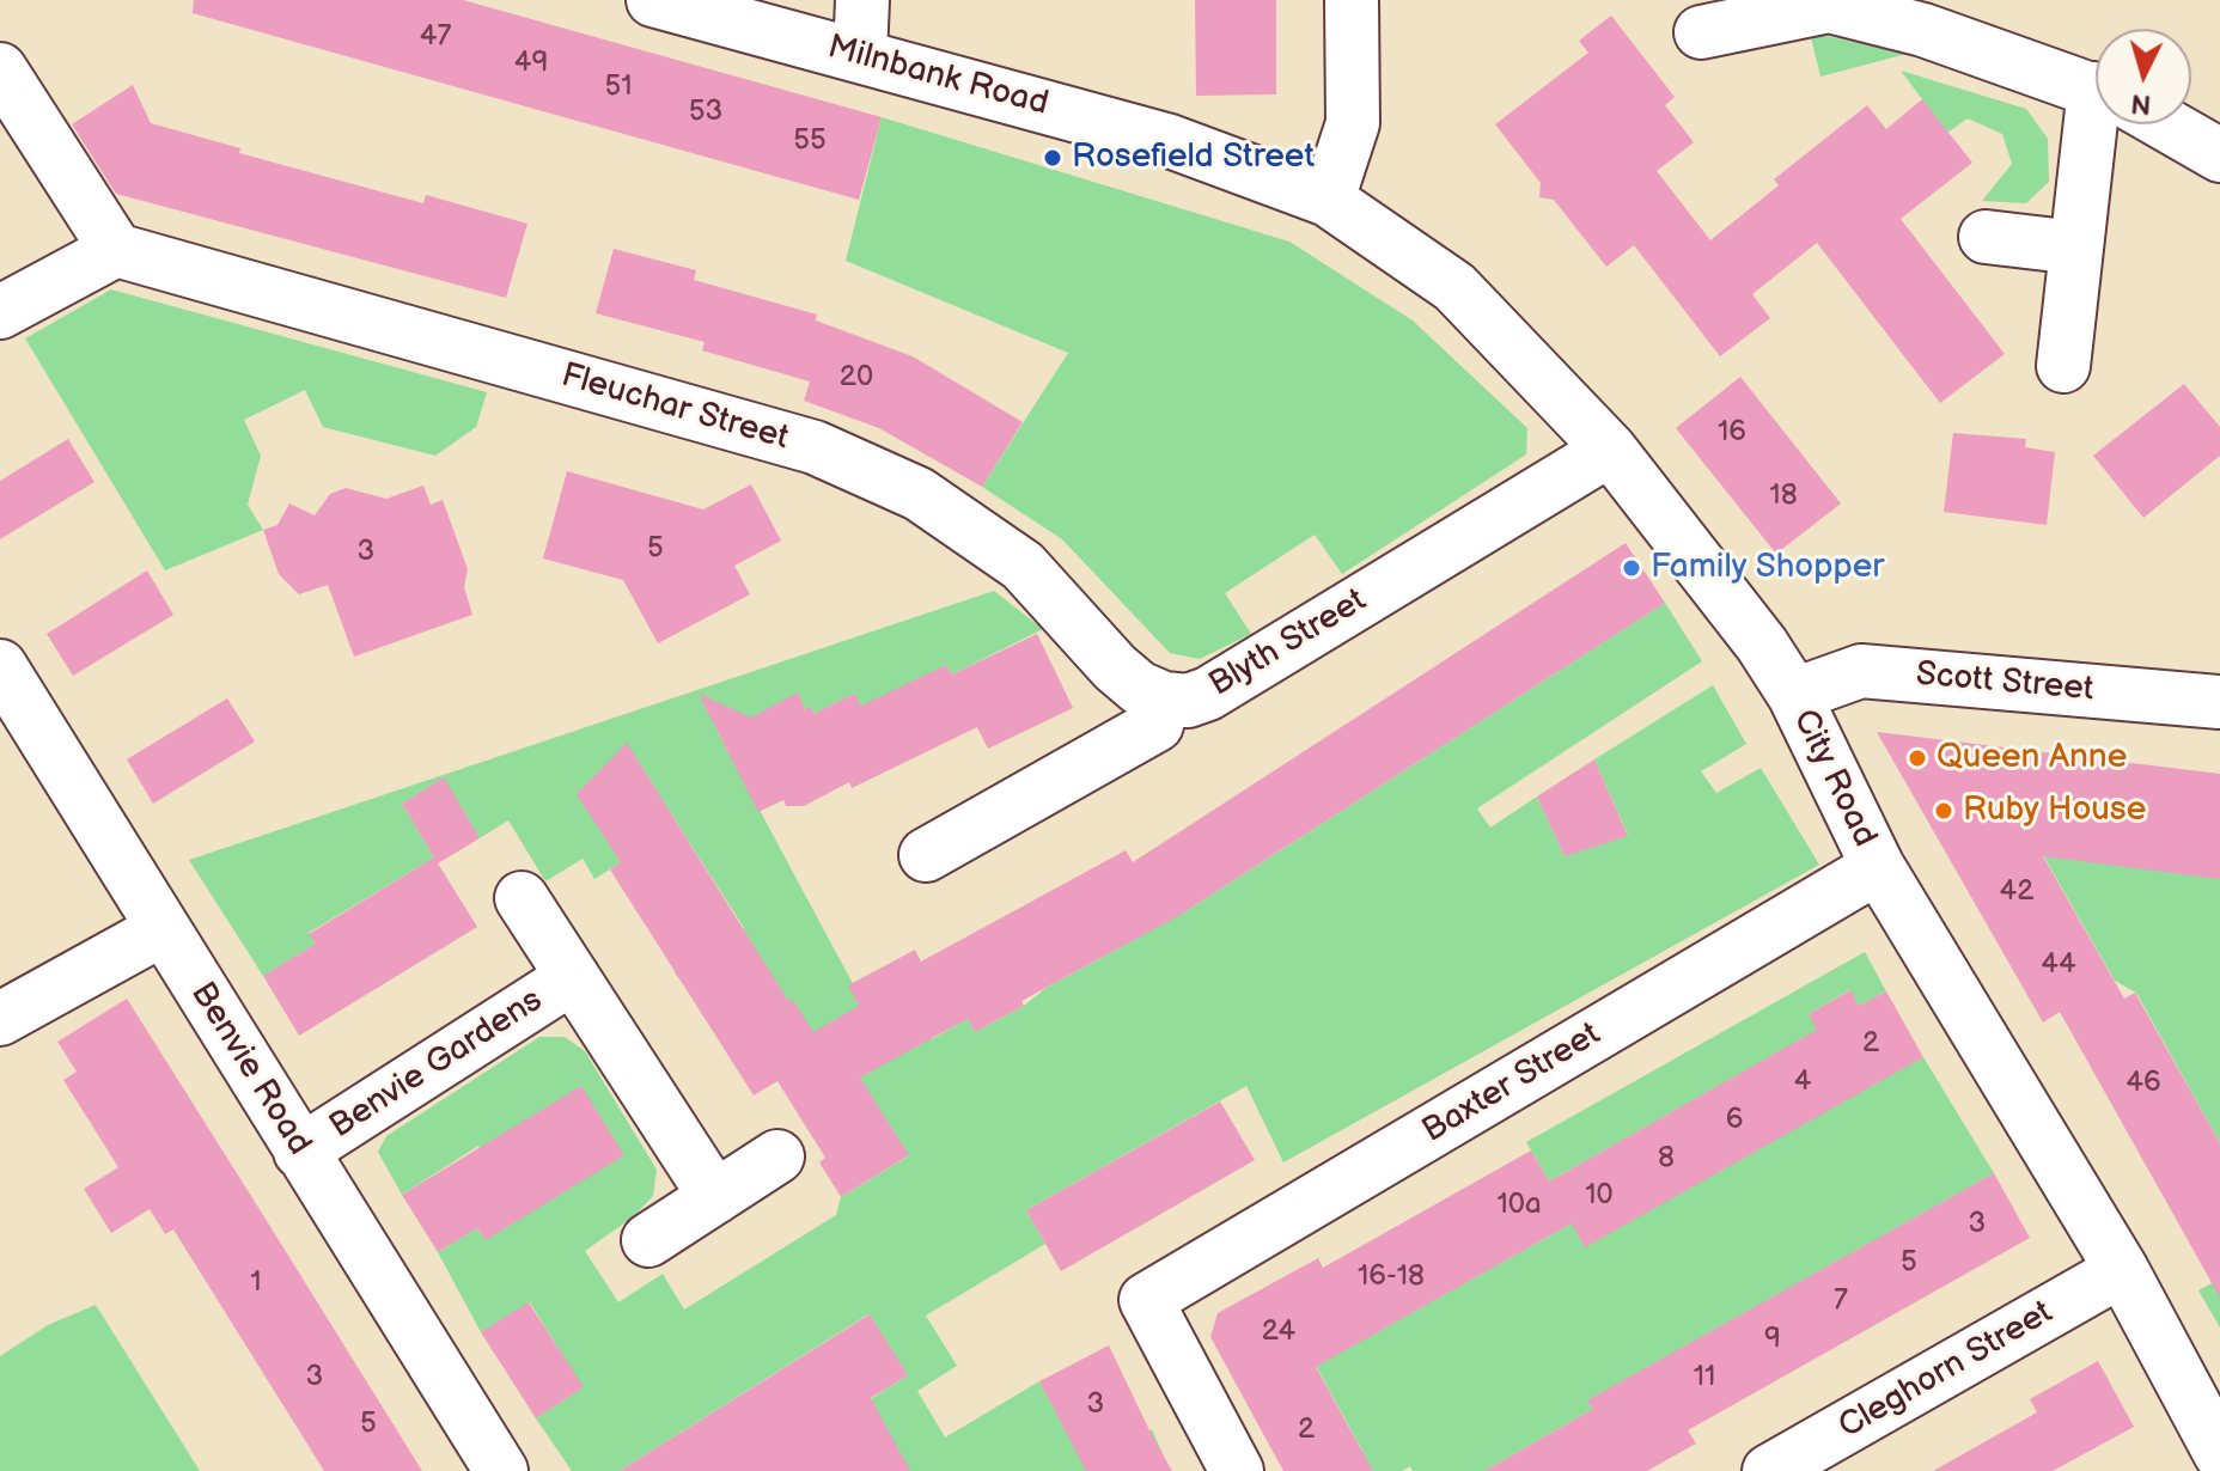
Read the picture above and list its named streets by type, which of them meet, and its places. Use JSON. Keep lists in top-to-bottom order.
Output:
{
  "streets": {
    "street": [
      "Milnbank Road",
      "Fleuchar Street",
      "Blyth Street",
      "Scott Street",
      "City Road",
      "Benvie Gardens",
      "Benvie Road",
      "Baxter Street",
      "Cleghorn Street"
    ]
  },
  "crossings": [
    ["Milnbank Road", "City Road"],
    ["Fleuchar Street", "Blyth Street"],
    ["Blyth Street", "City Road"],
    ["Scott Street", "City Road"],
    ["City Road", "Baxter Street"],
    ["City Road", "Cleghorn Street"],
    ["Benvie Gardens", "Benvie Road"]
  ],
  "places": [
    "Rosefield Street",
    "Family Shopper",
    "Queen Anne",
    "Ruby House"
  ],
  "house_numbers": [
    "47",
    "49",
    "51",
    "53",
    "55",
    "20",
    "16",
    "18",
    "5",
    "3",
    "42",
    "44",
    "2",
    "4",
    "46",
    "6",
    "8",
    "10",
    "10a",
    "3",
    "5",
    "16-18",
    "1",
    "7",
    "24",
    "9",
    "3",
    "11",
    "3",
    "5",
    "2"
  ],
  "north": "bottom"
}
